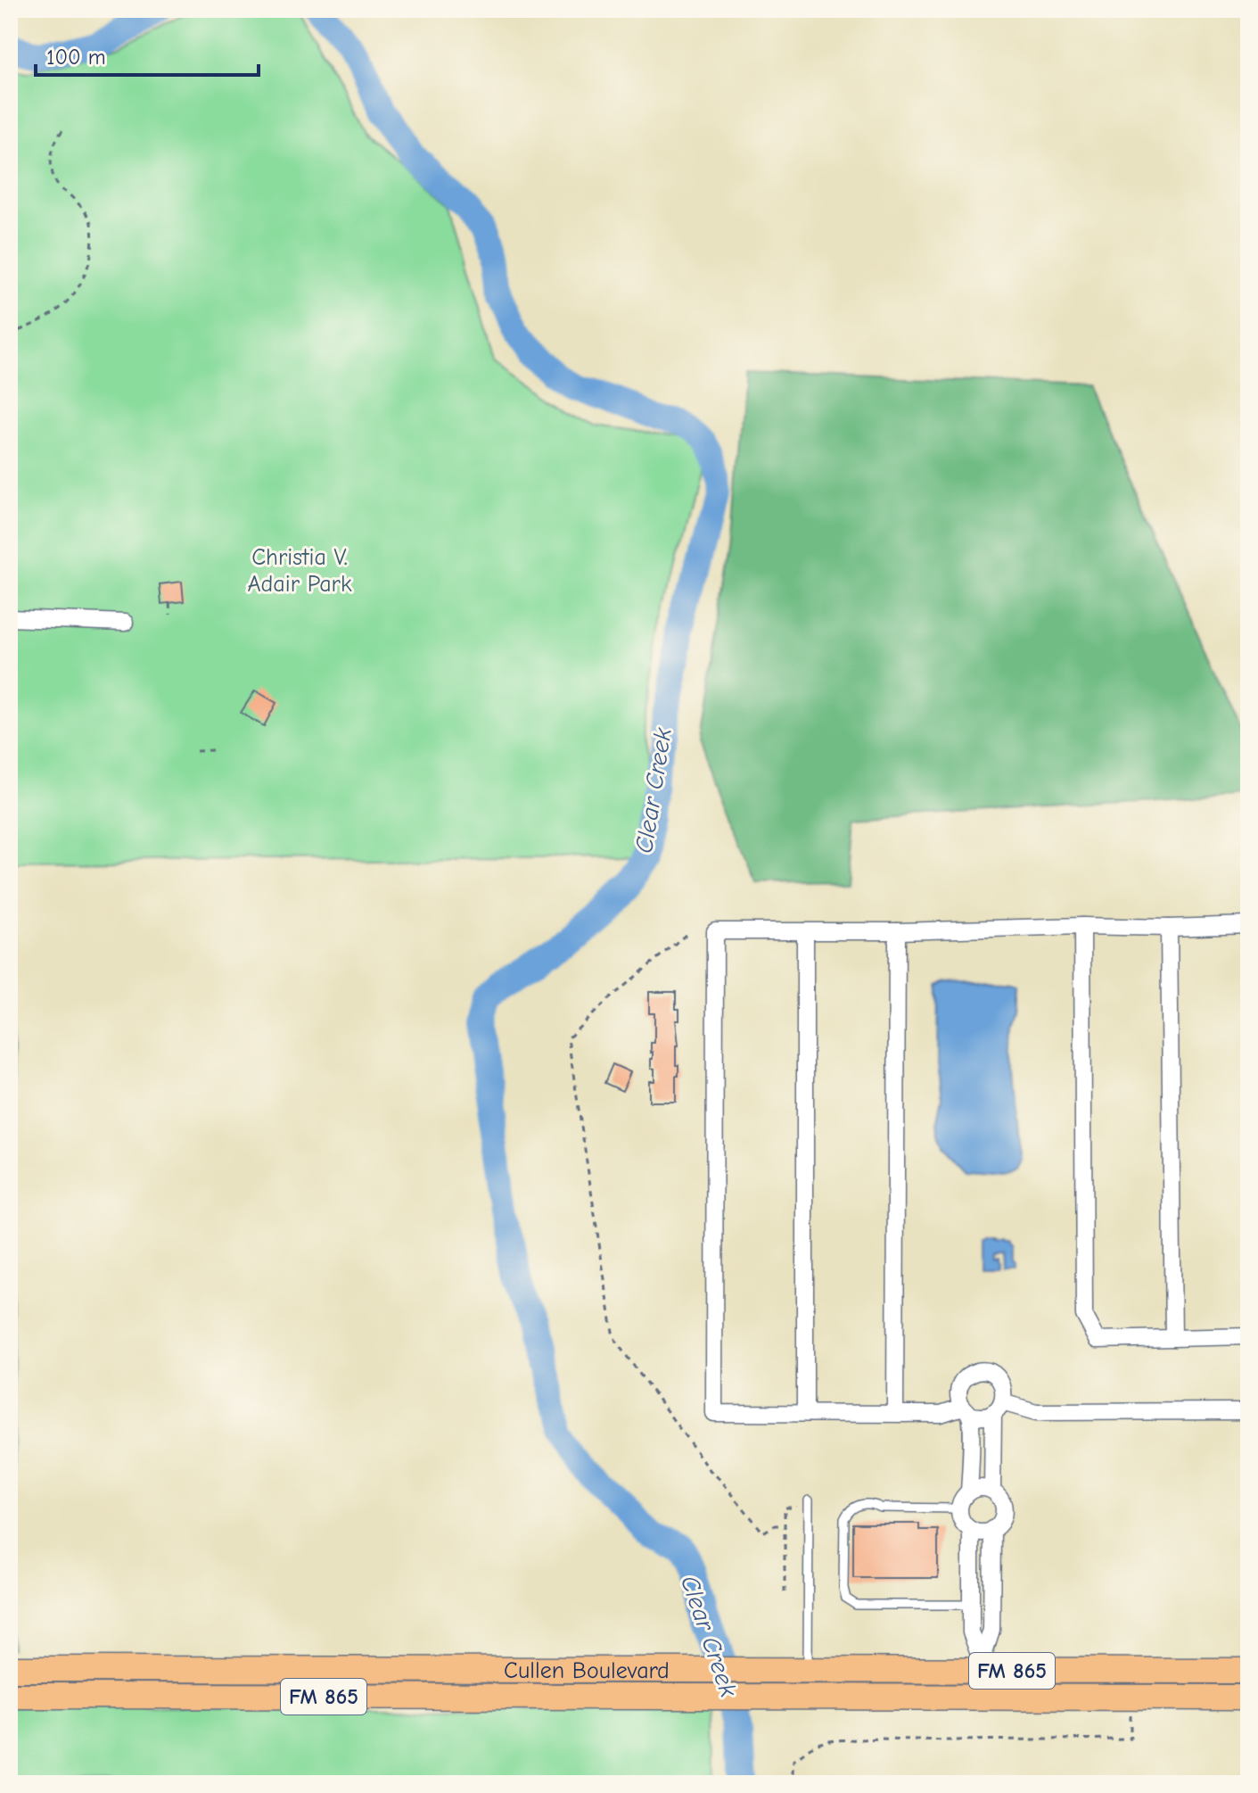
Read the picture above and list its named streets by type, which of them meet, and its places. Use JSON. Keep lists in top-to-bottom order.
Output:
{
  "streets": {
    "main road": ["Cullen Boulevard", "FM 865"]
  },
  "water": ["Clear Creek"],
  "parks": ["Christia V. Adair Park"],
  "scale_bar": "100 m"
}
